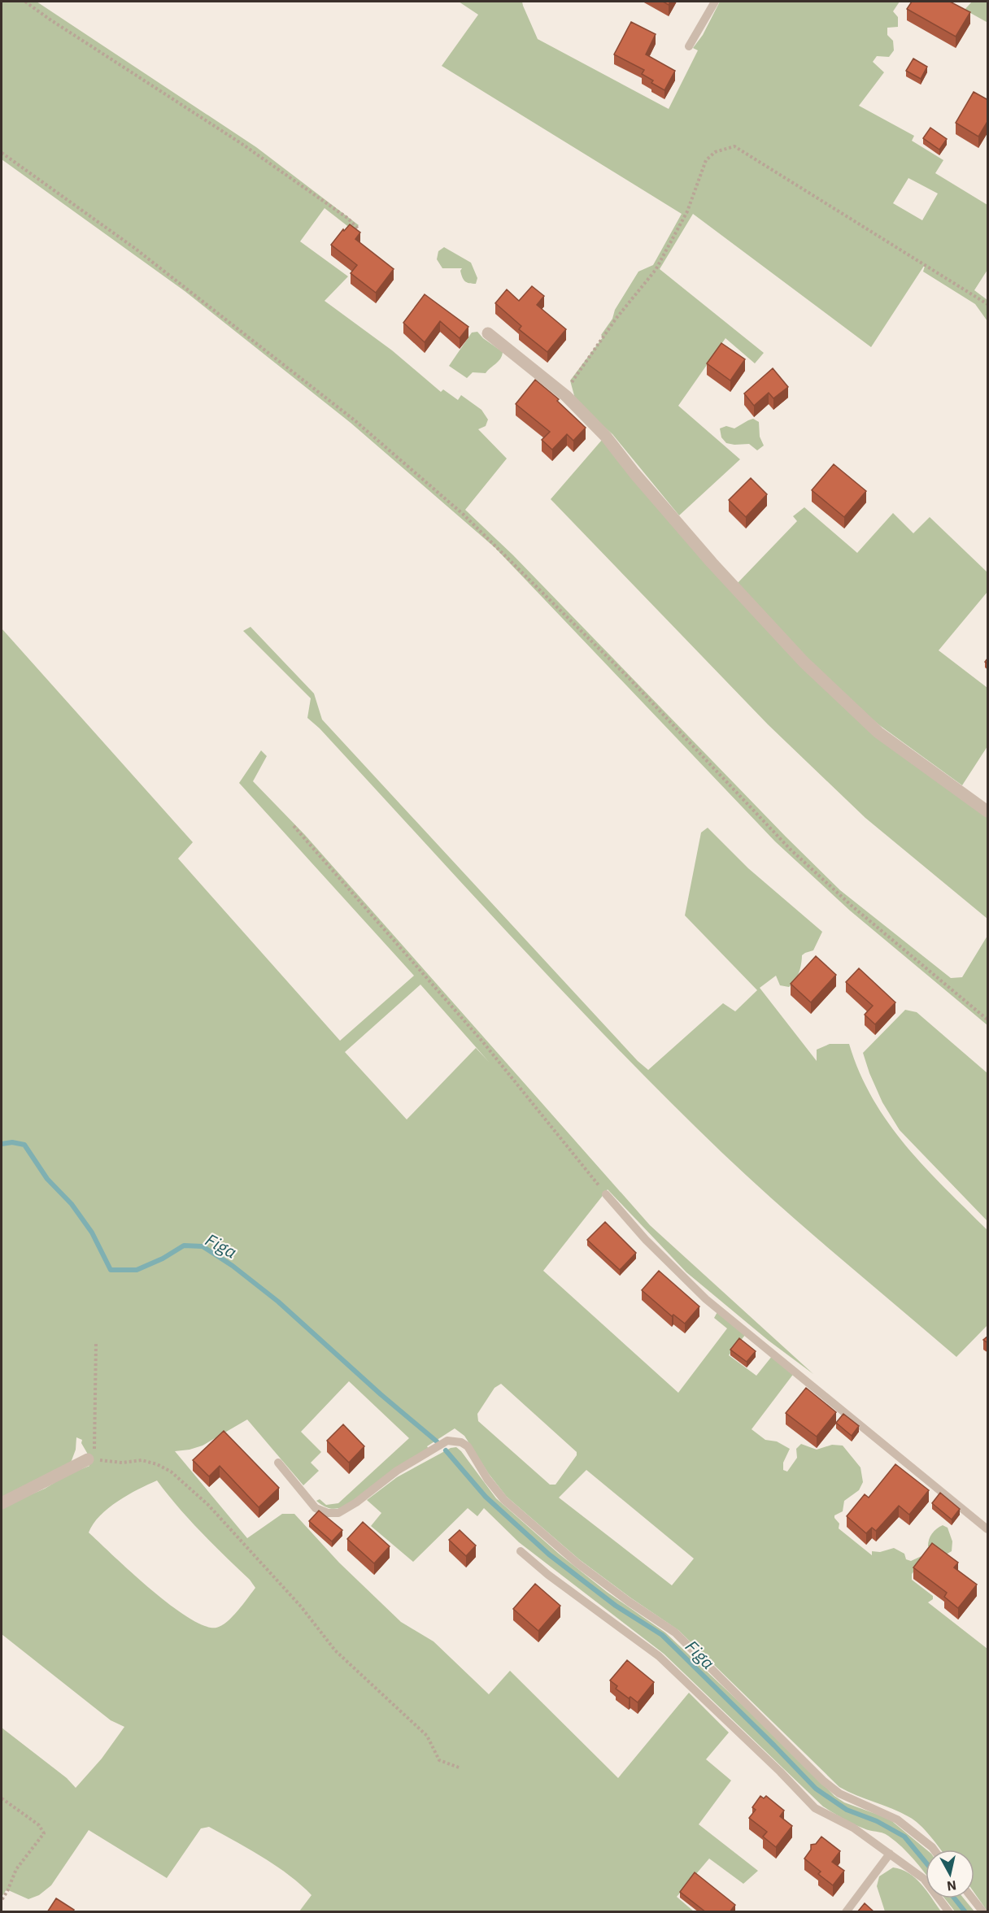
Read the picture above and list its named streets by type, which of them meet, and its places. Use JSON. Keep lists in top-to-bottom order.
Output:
{
  "water": ["Figa"],
  "north": "bottom"
}
